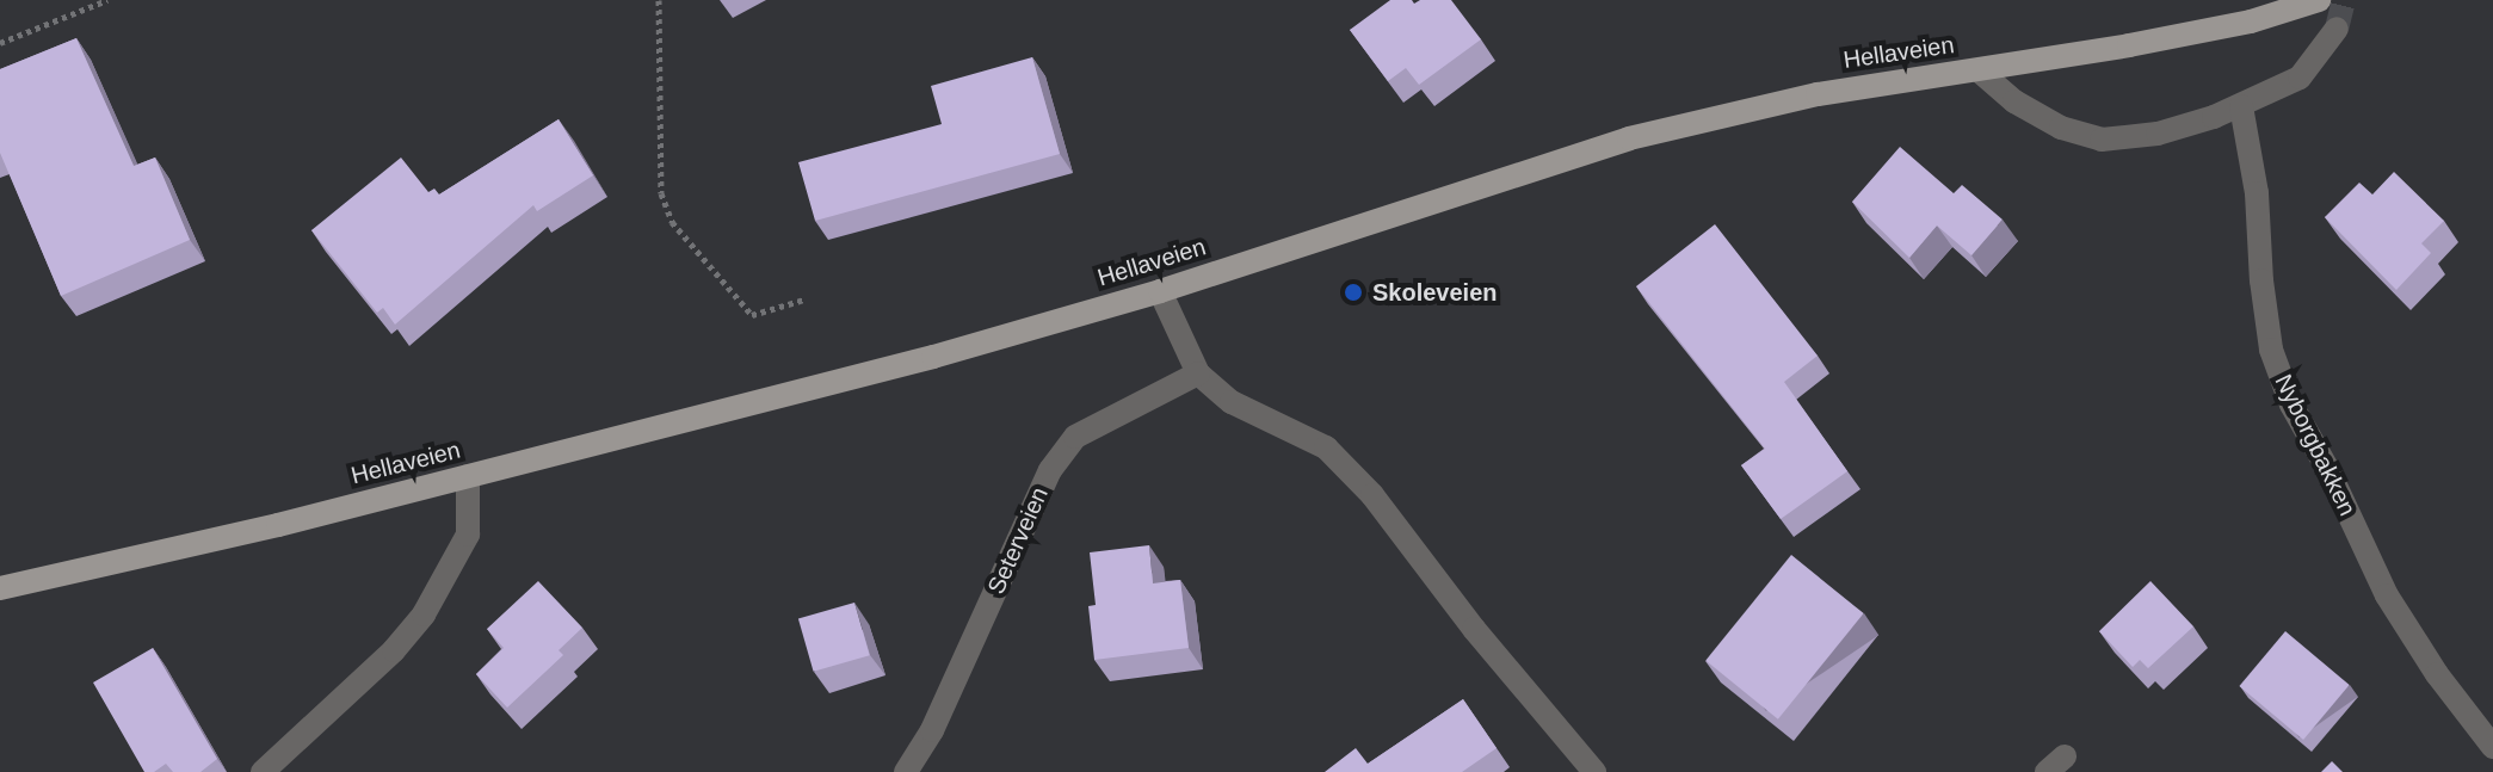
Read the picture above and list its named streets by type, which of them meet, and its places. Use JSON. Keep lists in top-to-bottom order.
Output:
{
  "streets": {
    "main road": ["Hellaveien"],
    "street": ["Nyborgbakken", "Seterveien"]
  },
  "places": ["Skoleveien"]
}
